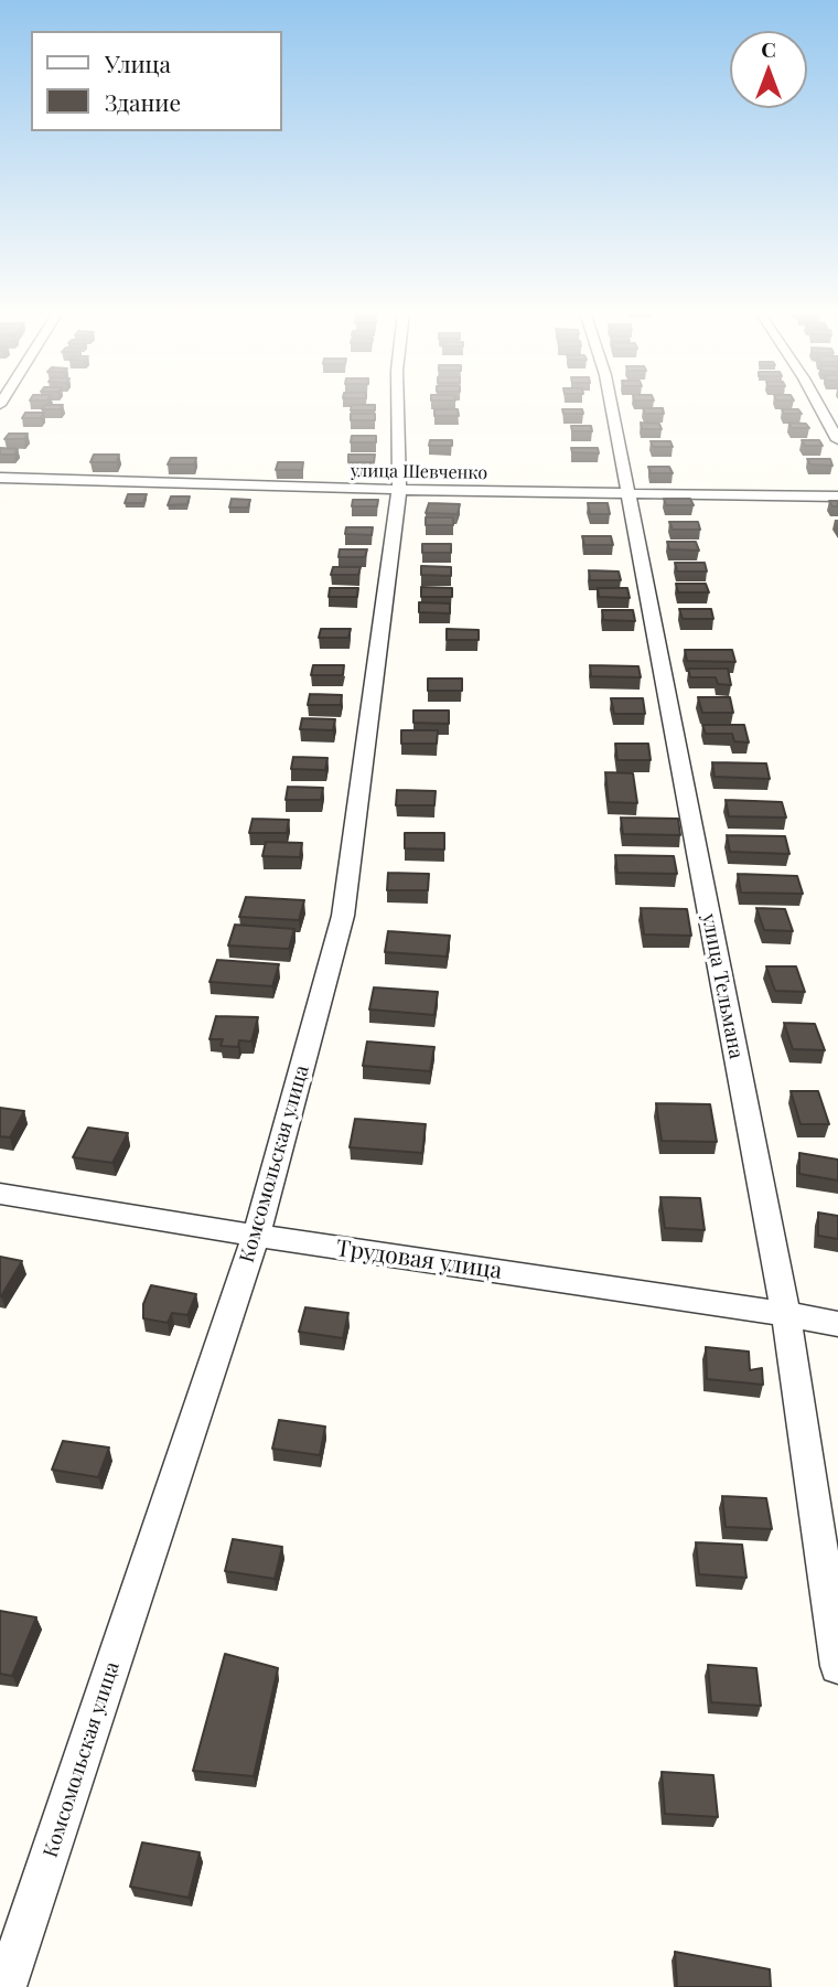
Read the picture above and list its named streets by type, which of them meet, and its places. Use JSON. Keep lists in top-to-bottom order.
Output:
{
  "streets": {
    "street": [
      "улица Шевченко",
      "улица Тельмана",
      "Комсомольская улица",
      "Трудовая улица"
    ]
  },
  "crossings": [
    ["улица Шевченко", "улица Тельмана"],
    ["улица Шевченко", "Комсомольская улица"],
    ["улица Тельмана", "Трудовая улица"],
    ["Комсомольская улица", "Трудовая улица"]
  ],
  "legend": ["Улица", "Здание"],
  "north": "top"
}
